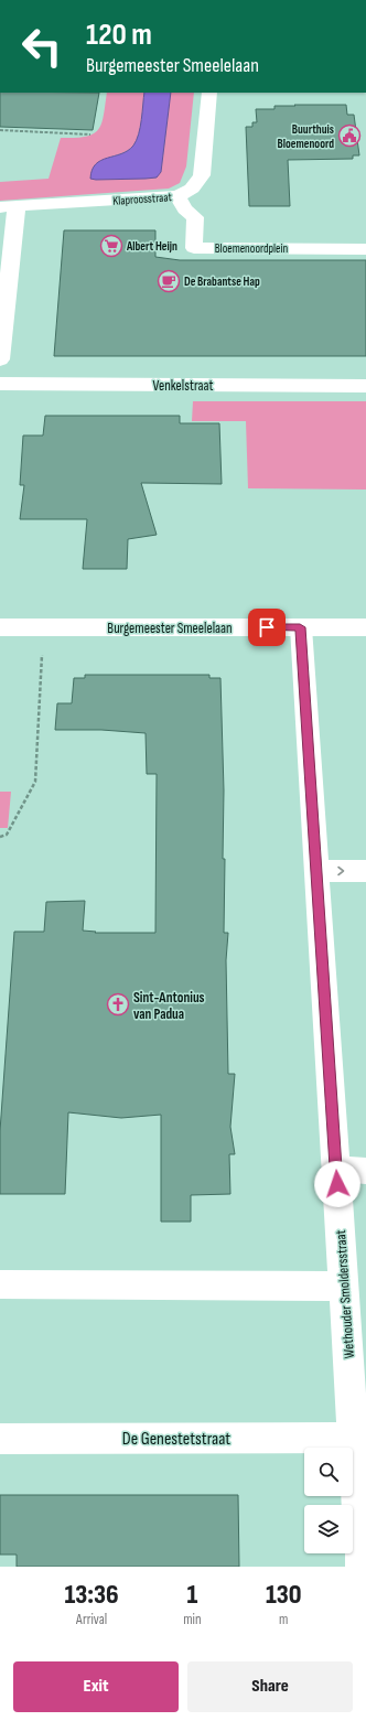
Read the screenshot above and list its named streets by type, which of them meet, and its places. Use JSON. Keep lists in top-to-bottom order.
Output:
{
  "streets": {
    "street": [
      "Klaproosstraat",
      "Bloemenoordplein",
      "Venkelstraat",
      "Burgemeester Smeelelaan",
      "Wethouder Smoldersstraat",
      "De Genestetstraat"
    ]
  },
  "crossings": [
    ["Klaproosstraat", "Bloemenoordplein"],
    ["Burgemeester Smeelelaan", "Wethouder Smoldersstraat"],
    ["Wethouder Smoldersstraat", "De Genestetstraat"]
  ],
  "places": {
    "public building": ["Buurthuis Bloemenoord"],
    "supermarket": ["Albert Heijn"],
    "cafe": ["De Brabantse Hap"],
    "church": ["Sint-Antonius van Padua"]
  },
  "page": {
    "turn": ["120 m", "Burgemeester Smeelelaan"],
    "eta": [
      "13:36",
      "Arrival",
      "1",
      "min",
      "130",
      "m"
    ],
    "buttons": ["Exit", "Share"]
  }
}
